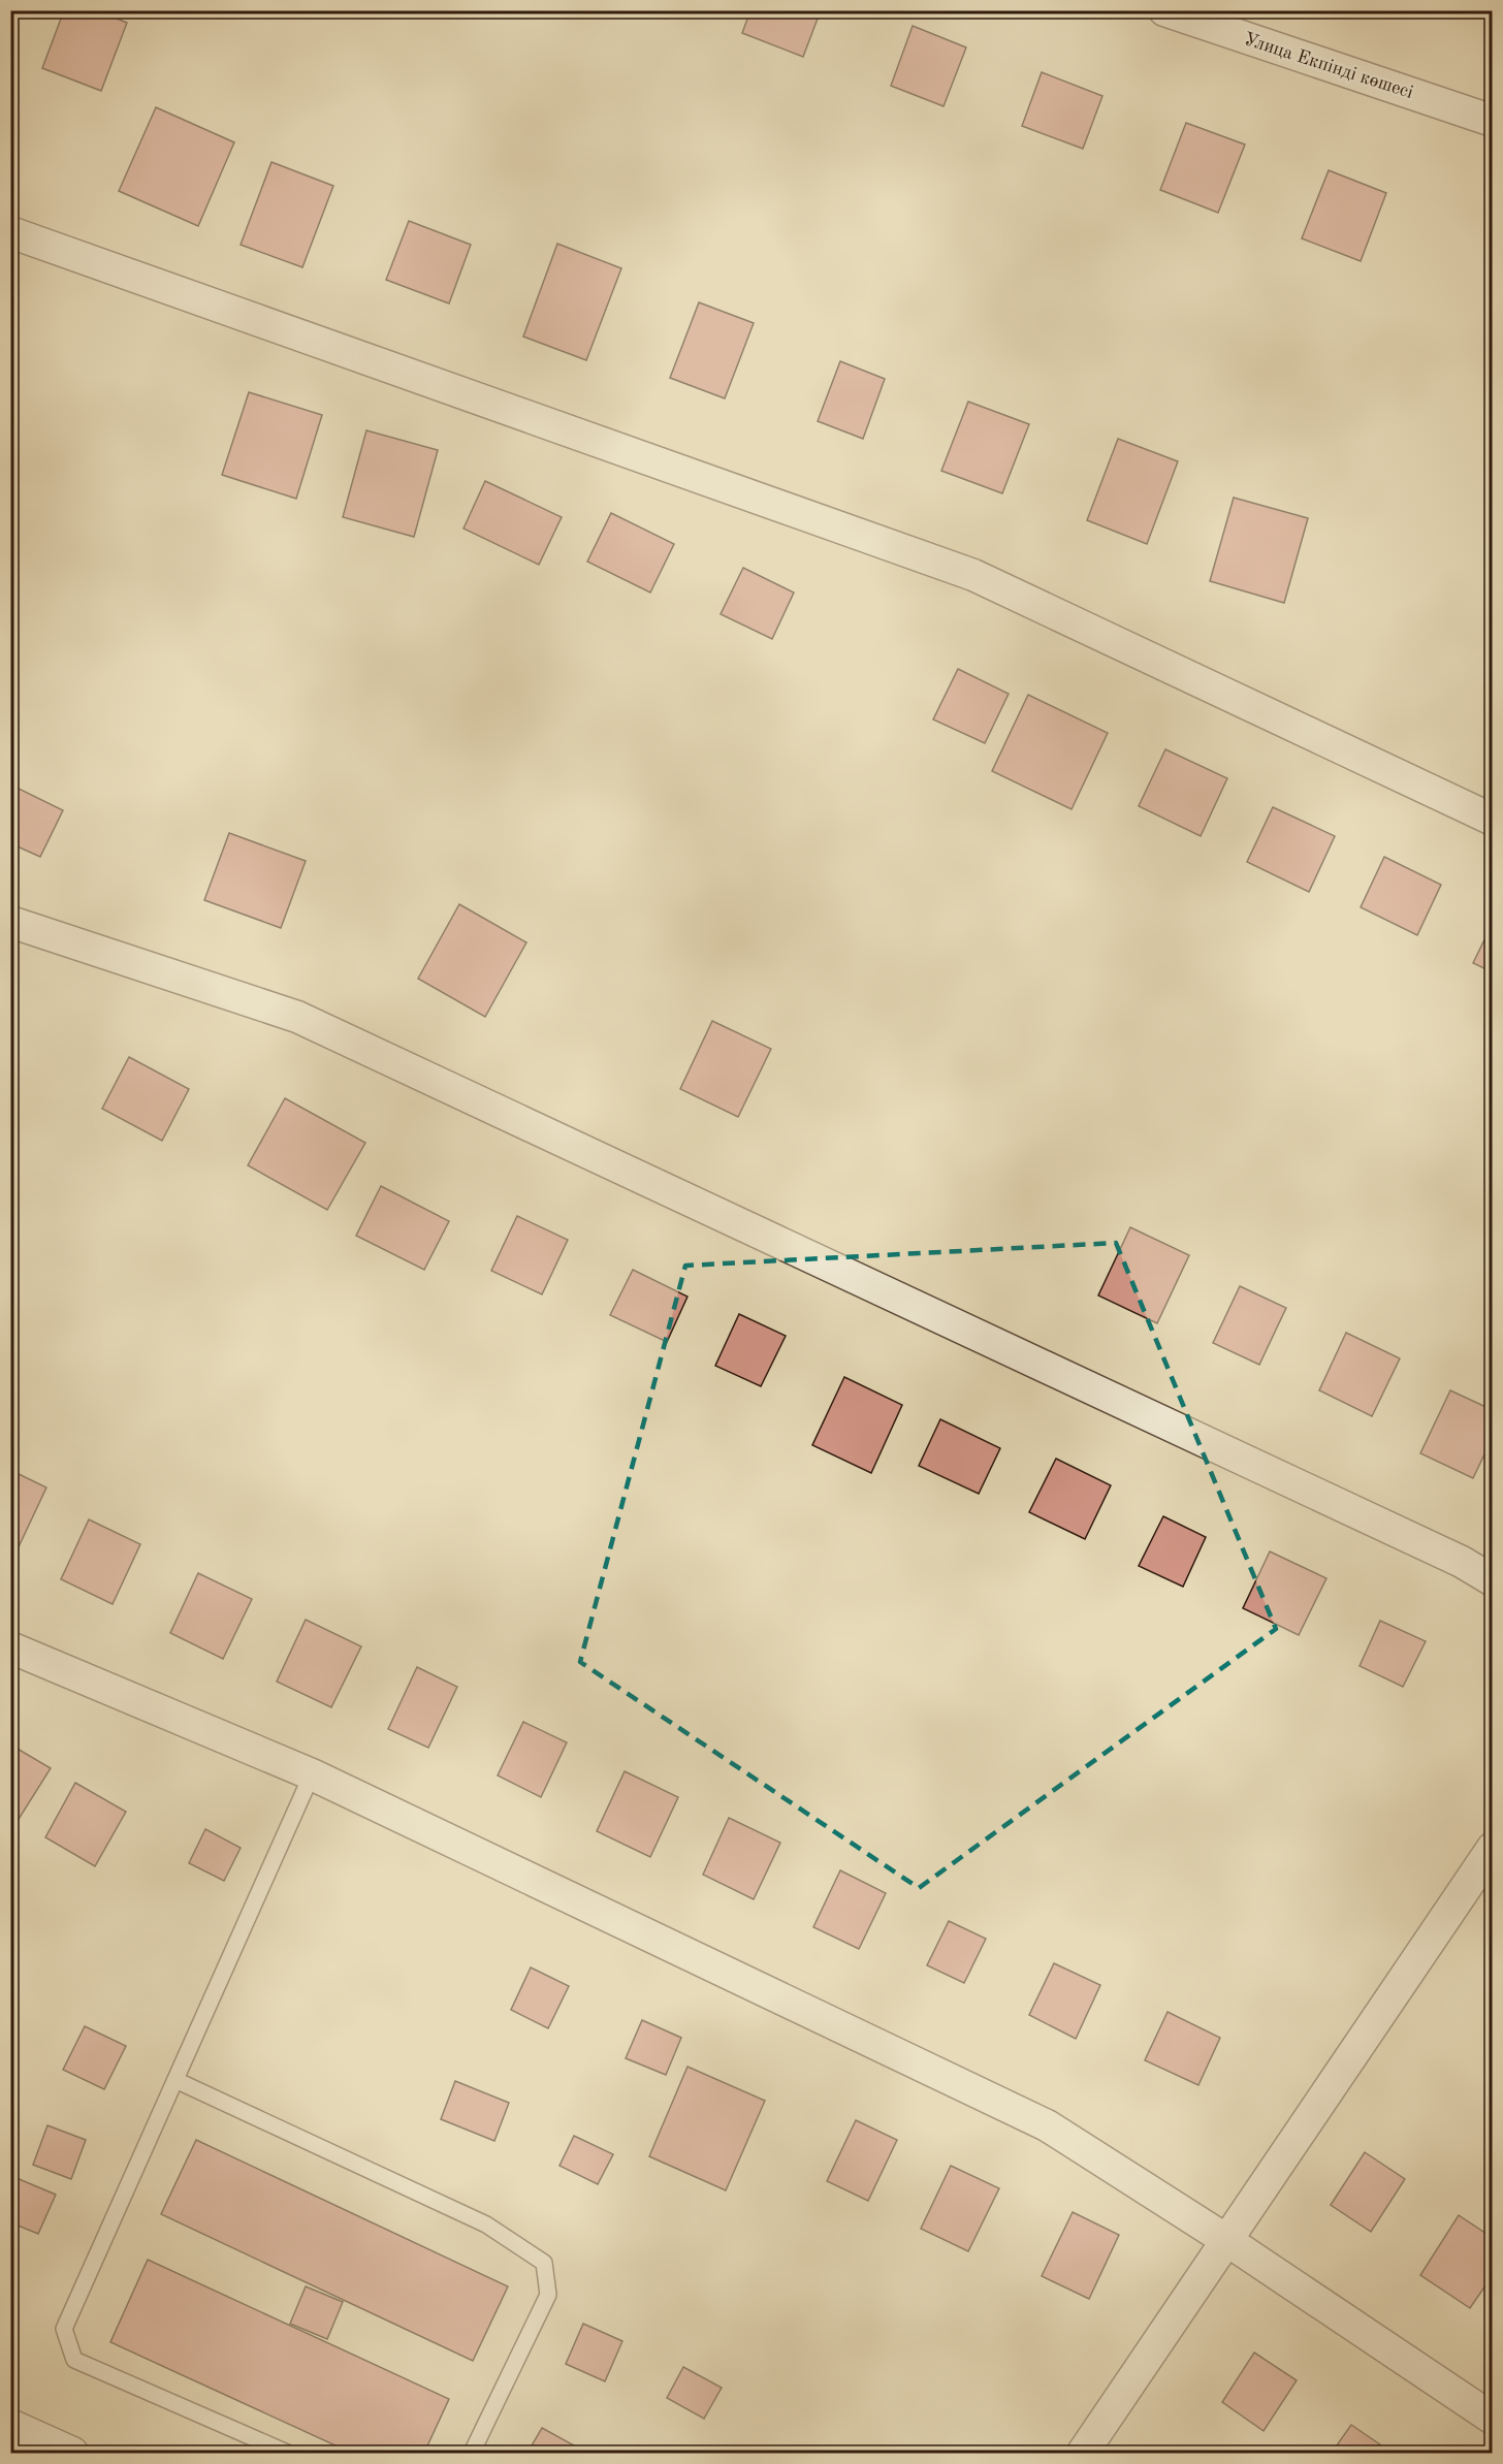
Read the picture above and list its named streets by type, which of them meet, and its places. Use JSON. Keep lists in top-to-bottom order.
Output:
{
  "streets": {
    "street": ["Улица Екпінді көшесі"]
  }
}
